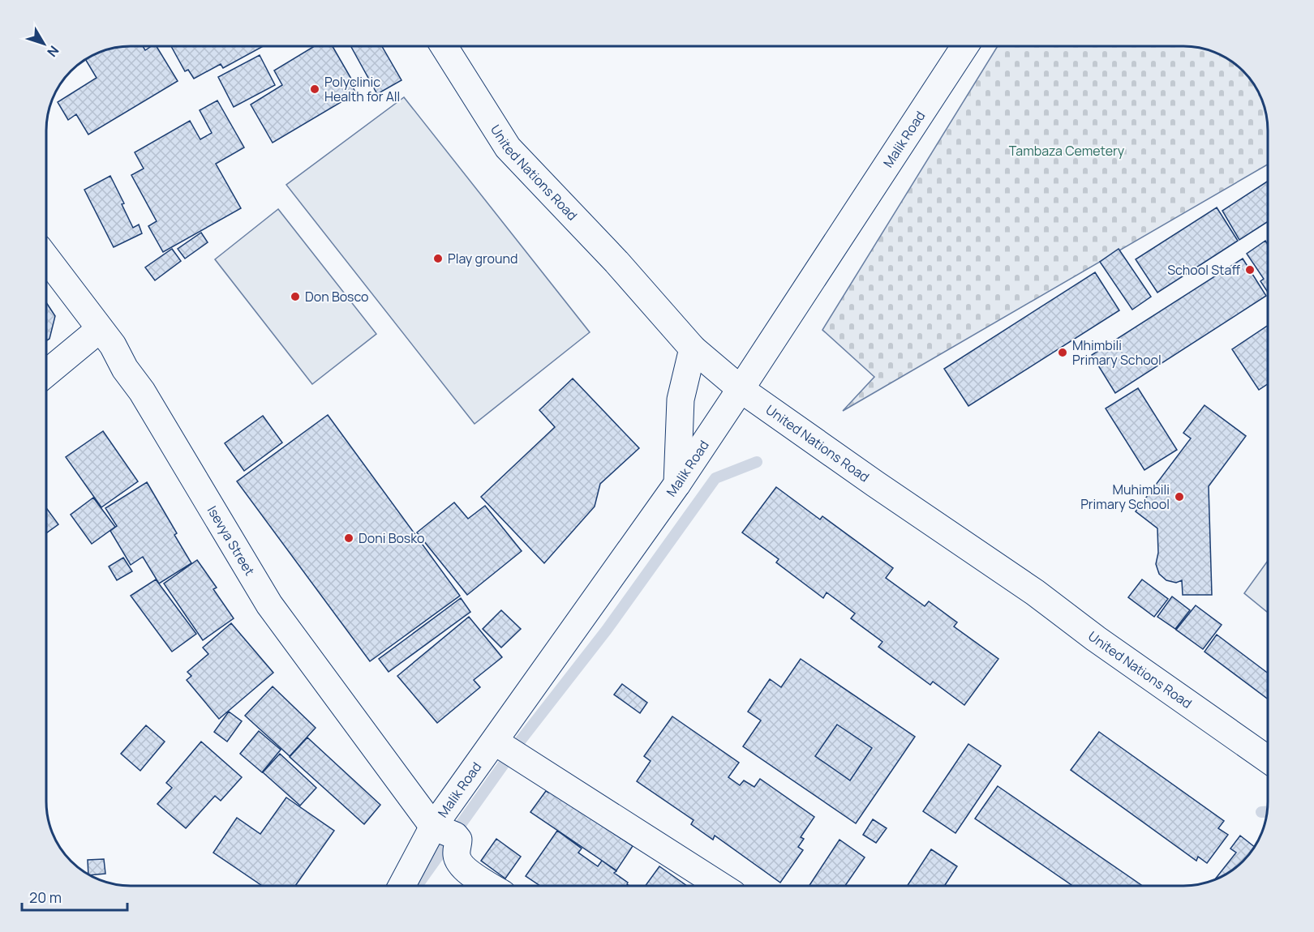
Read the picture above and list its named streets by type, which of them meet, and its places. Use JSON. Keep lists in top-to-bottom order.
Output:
{
  "streets": {
    "street": ["Malik Road", "United Nations Road", "Isevya Street"]
  },
  "crossings": [
    ["Malik Road", "United Nations Road"],
    ["Malik Road", "Isevya Street"]
  ],
  "parks": ["Tambaza Cemetery"],
  "places": [
    "Polyclinic Health for All",
    "Play ground",
    "School Staff",
    "Don Bosco",
    "Mhimbili Primary School",
    "Muhimbili Primary School",
    "Doni Bosko"
  ],
  "scale_bar": "20 m",
  "north": "bottom right"
}
